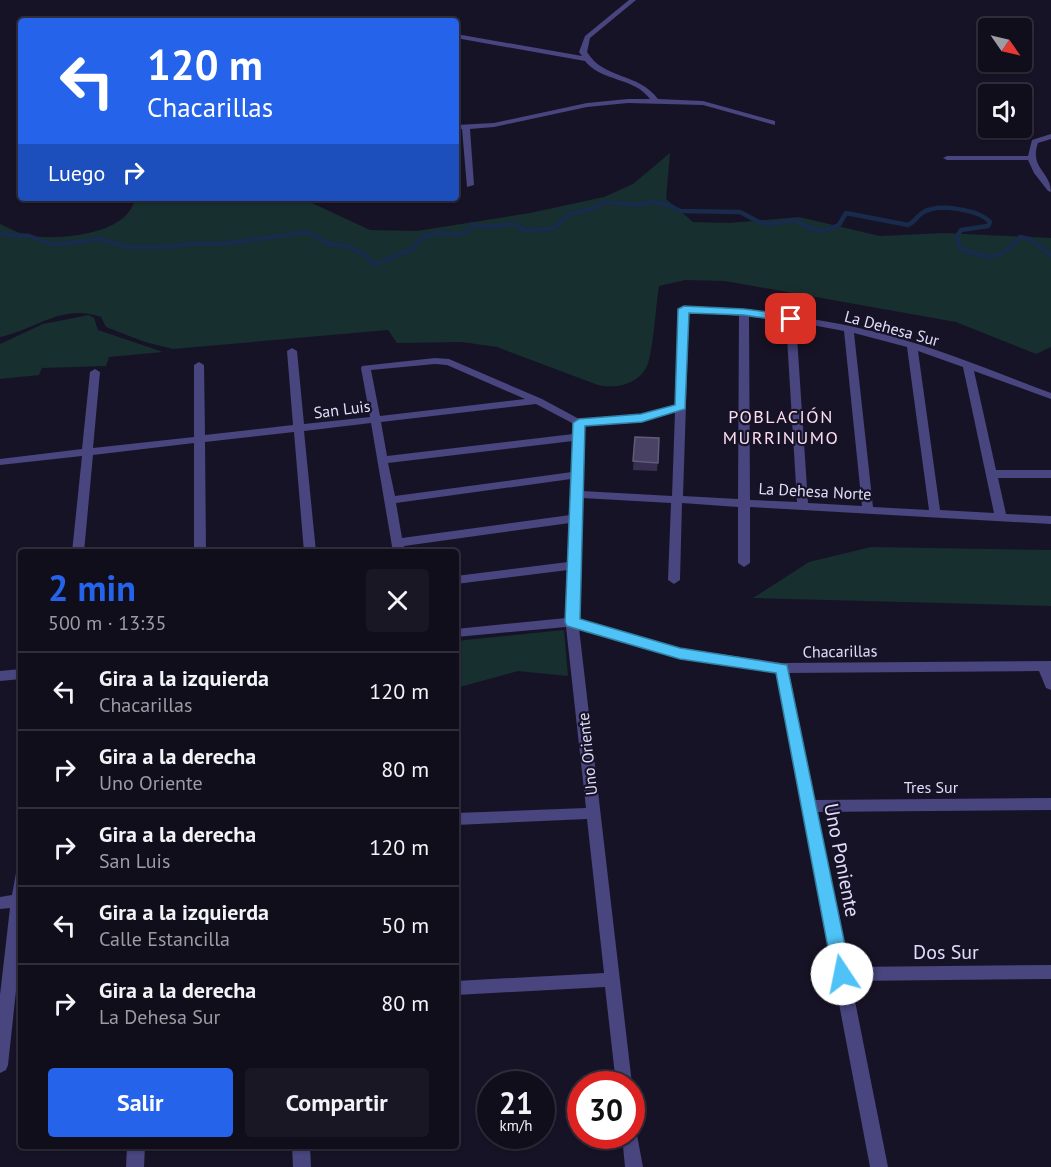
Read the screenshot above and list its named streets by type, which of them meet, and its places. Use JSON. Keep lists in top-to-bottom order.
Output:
{
  "streets": {
    "street": [
      "La Dehesa Sur",
      "San Luis",
      "La Dehesa Norte",
      "Chacarillas",
      "Uno Oriente",
      "Tres Sur",
      "Uno Poniente",
      "Dos Sur"
    ]
  },
  "crossings": [
    ["La Dehesa Norte", "Uno Oriente"],
    ["Chacarillas", "Uno Oriente"],
    ["Chacarillas", "Uno Poniente"],
    ["Tres Sur", "Uno Poniente"],
    ["Uno Poniente", "Dos Sur"]
  ],
  "districts": ["POBLACIÓN MURRINUMO"],
  "north": "bottom right",
  "page": {
    "turn": ["120 m", "Chacarillas"],
    "then": "Luego",
    "heading": ["2 min", "500 m · 13:35"],
    "list": [
      {
        "name": "Gira a la izquierda",
        "note": "Chacarillas",
        "value": "120 m"
      },
      {
        "name": "Gira a la derecha",
        "note": "Uno Oriente",
        "value": "80 m"
      },
      {
        "name": "Gira a la derecha",
        "note": "San Luis",
        "value": "120 m"
      },
      {
        "name": "Gira a la izquierda",
        "note": "Calle Estancilla",
        "value": "50 m"
      },
      {
        "name": "Gira a la derecha",
        "note": "La Dehesa Sur",
        "value": "80 m"
      }
    ],
    "buttons": ["Salir", "Compartir"],
    "speed": "21 km/h",
    "limit": "30"
  }
}
